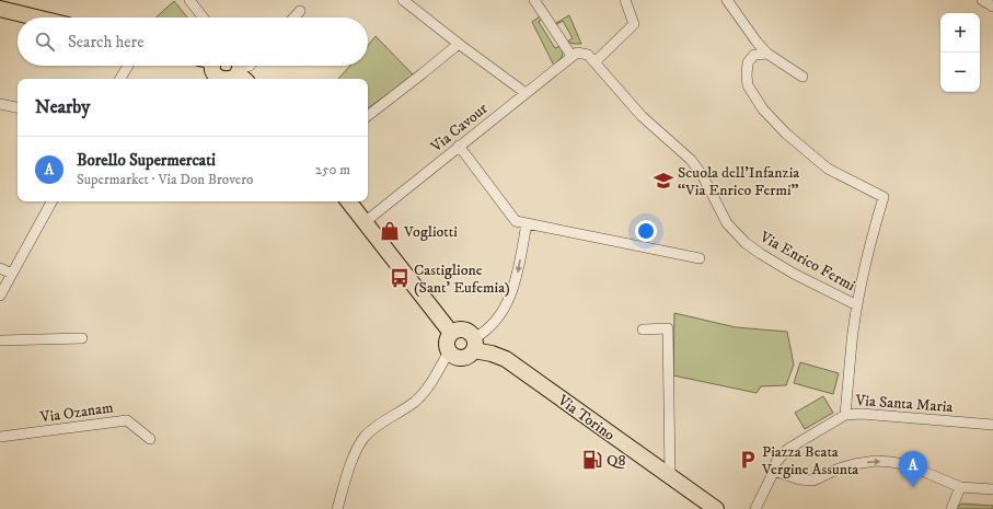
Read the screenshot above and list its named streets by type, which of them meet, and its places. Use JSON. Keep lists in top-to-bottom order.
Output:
{
  "streets": {
    "main road": ["Via Torino"],
    "street": [
      "Via Cavour",
      "Via Enrico Fermi",
      "Via Santa Maria",
      "Via Ozanam"
    ]
  },
  "crossings": [
    ["Via Cavour", "Via Enrico Fermi"],
    ["Via Enrico Fermi", "Via Santa Maria"]
  ],
  "places": {
    "school or university": ["Scuola dell’Infanzia “Via Enrico Fermi”"],
    "shop": ["Vogliotti"],
    "bus stop": ["Castiglione (Sant' Eufemia)"],
    "fuel station": ["Q8"],
    "parking": ["Piazza Beata Vergine Assunta"]
  },
  "page": {
    "map_buttons": ["+", "−"],
    "search": "Search here",
    "heading": "Nearby",
    "list": [
      {
        "mark": "A",
        "name": "Borello Supermercati",
        "note": "Supermarket · Via Don Brovero",
        "value": "250 m"
      }
    ],
    "pins": "A"
  }
}
